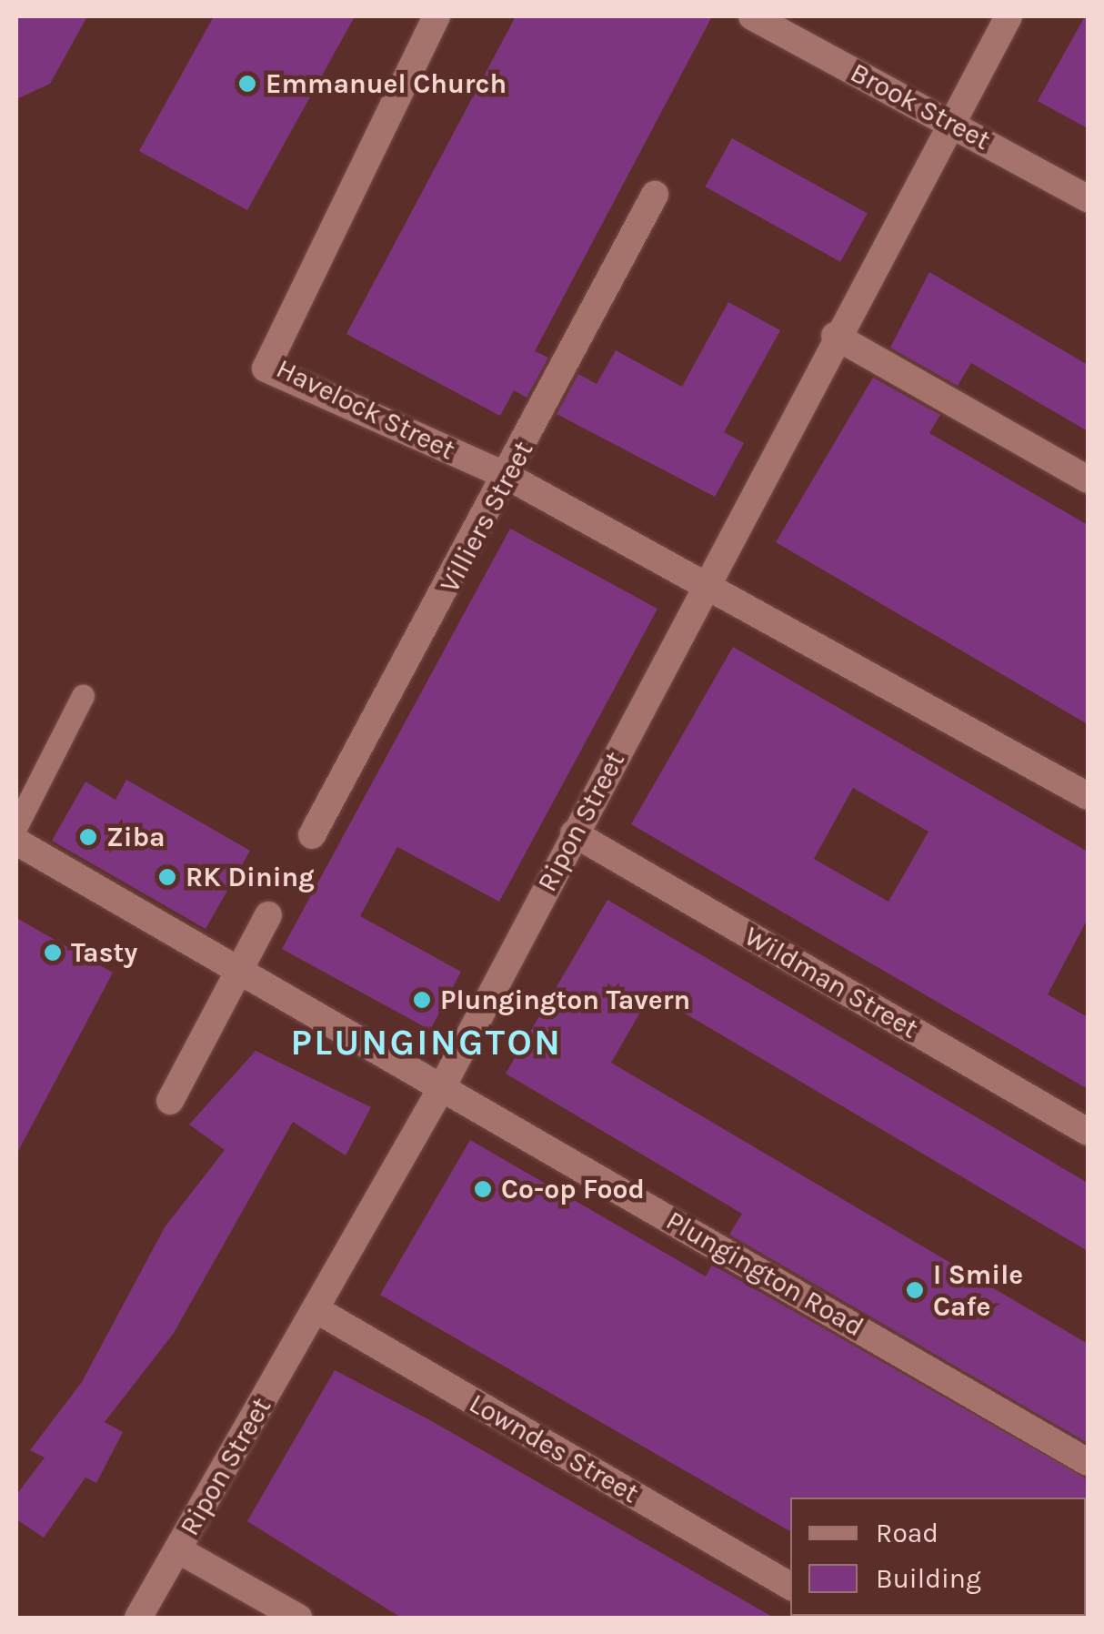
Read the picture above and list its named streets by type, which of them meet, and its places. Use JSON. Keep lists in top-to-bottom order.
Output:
{
  "streets": {
    "street": [
      "Brook Street",
      "Havelock Street",
      "Villiers Street",
      "Ripon Street",
      "Wildman Street",
      "Plungington Road",
      "Lowndes Street"
    ]
  },
  "crossings": [
    ["Brook Street", "Ripon Street"],
    ["Havelock Street", "Villiers Street"],
    ["Havelock Street", "Ripon Street"],
    ["Ripon Street", "Wildman Street"],
    ["Ripon Street", "Plungington Road"],
    ["Ripon Street", "Lowndes Street"]
  ],
  "districts": ["PLUNGINGTON"],
  "places": [
    "Emmanuel Church",
    "Ziba",
    "RK Dining",
    "Tasty",
    "Plungington Tavern",
    "Co-op Food",
    "I Smile Cafe"
  ],
  "legend": ["Road", "Building"]
}
